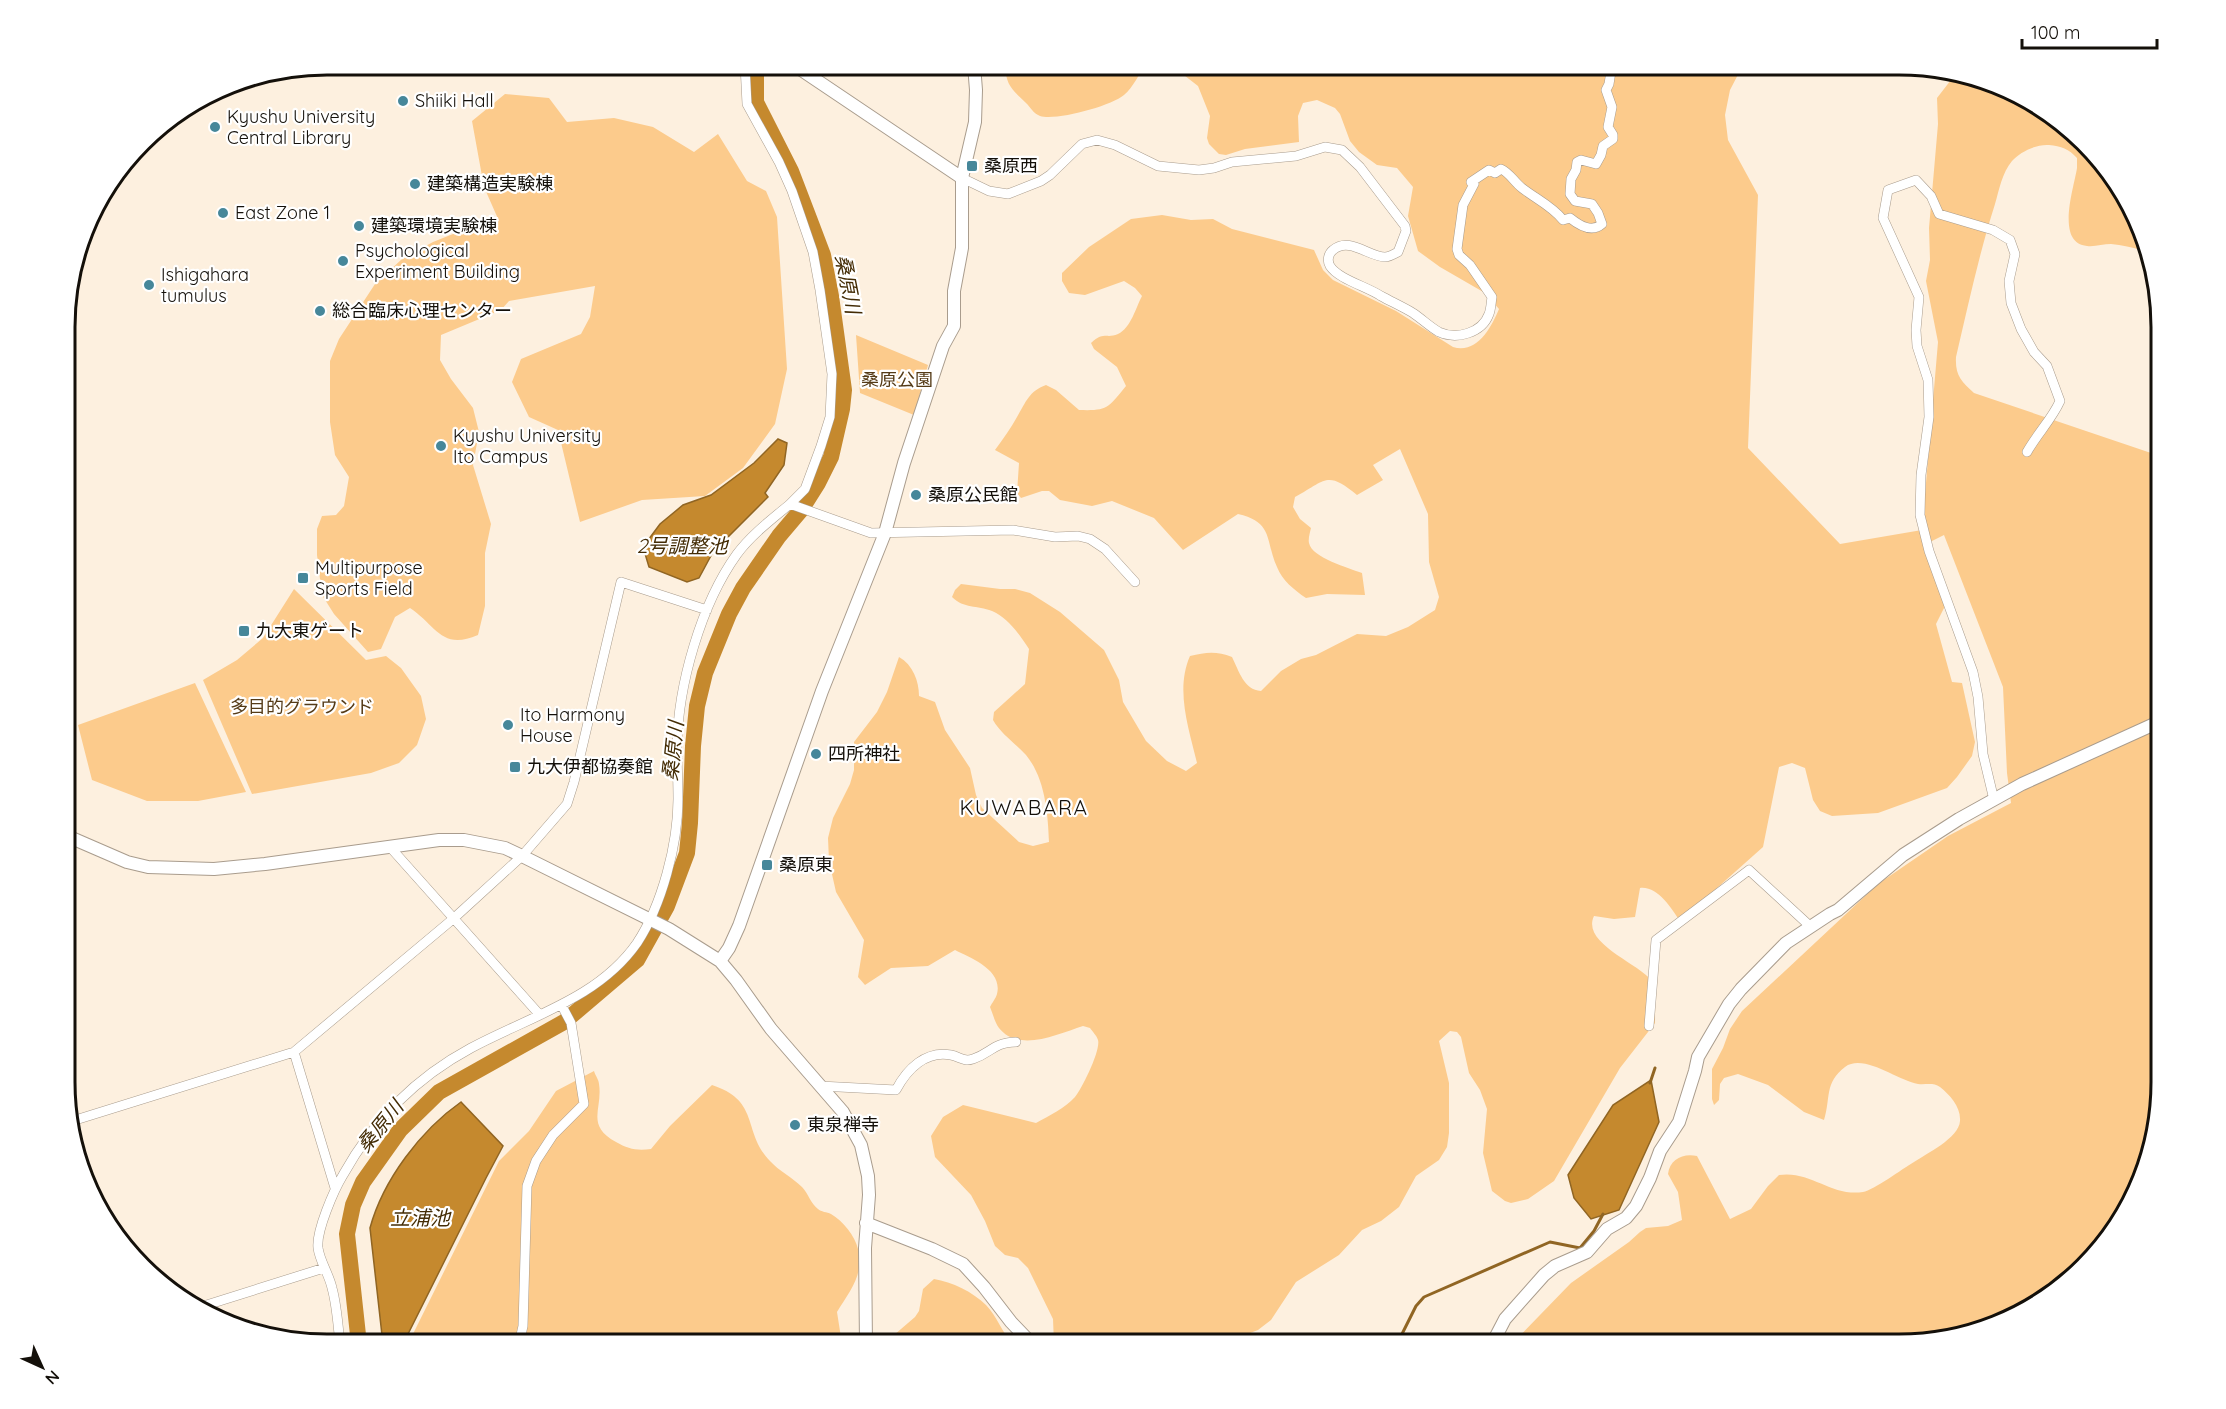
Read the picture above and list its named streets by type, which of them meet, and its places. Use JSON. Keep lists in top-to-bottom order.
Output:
{
  "districts": ["KUWABARA"],
  "water": ["桑原川", "2号調整池", "立浦池"],
  "parks": ["桑原公園", "多目的グラウンド"],
  "places": {
    "other": [
      "Shiiki Hall",
      "Kyushu University Central Library",
      "建築構造実験棟",
      "East Zone 1",
      "建築環境実験棟",
      "Psychological Experiment Building",
      "Ishigahara tumulus",
      "総合臨床心理センター",
      "Kyushu University Ito Campus",
      "桑原公民館",
      "Ito Harmony House",
      "四所神社",
      "東泉禅寺"
    ],
    "transit": [
      "桑原西",
      "Multipurpose Sports Field",
      "九大東ゲート",
      "九大伊都協奏館",
      "桑原東"
    ]
  },
  "scale_bar": "100 m",
  "north": "bottom right"
}
